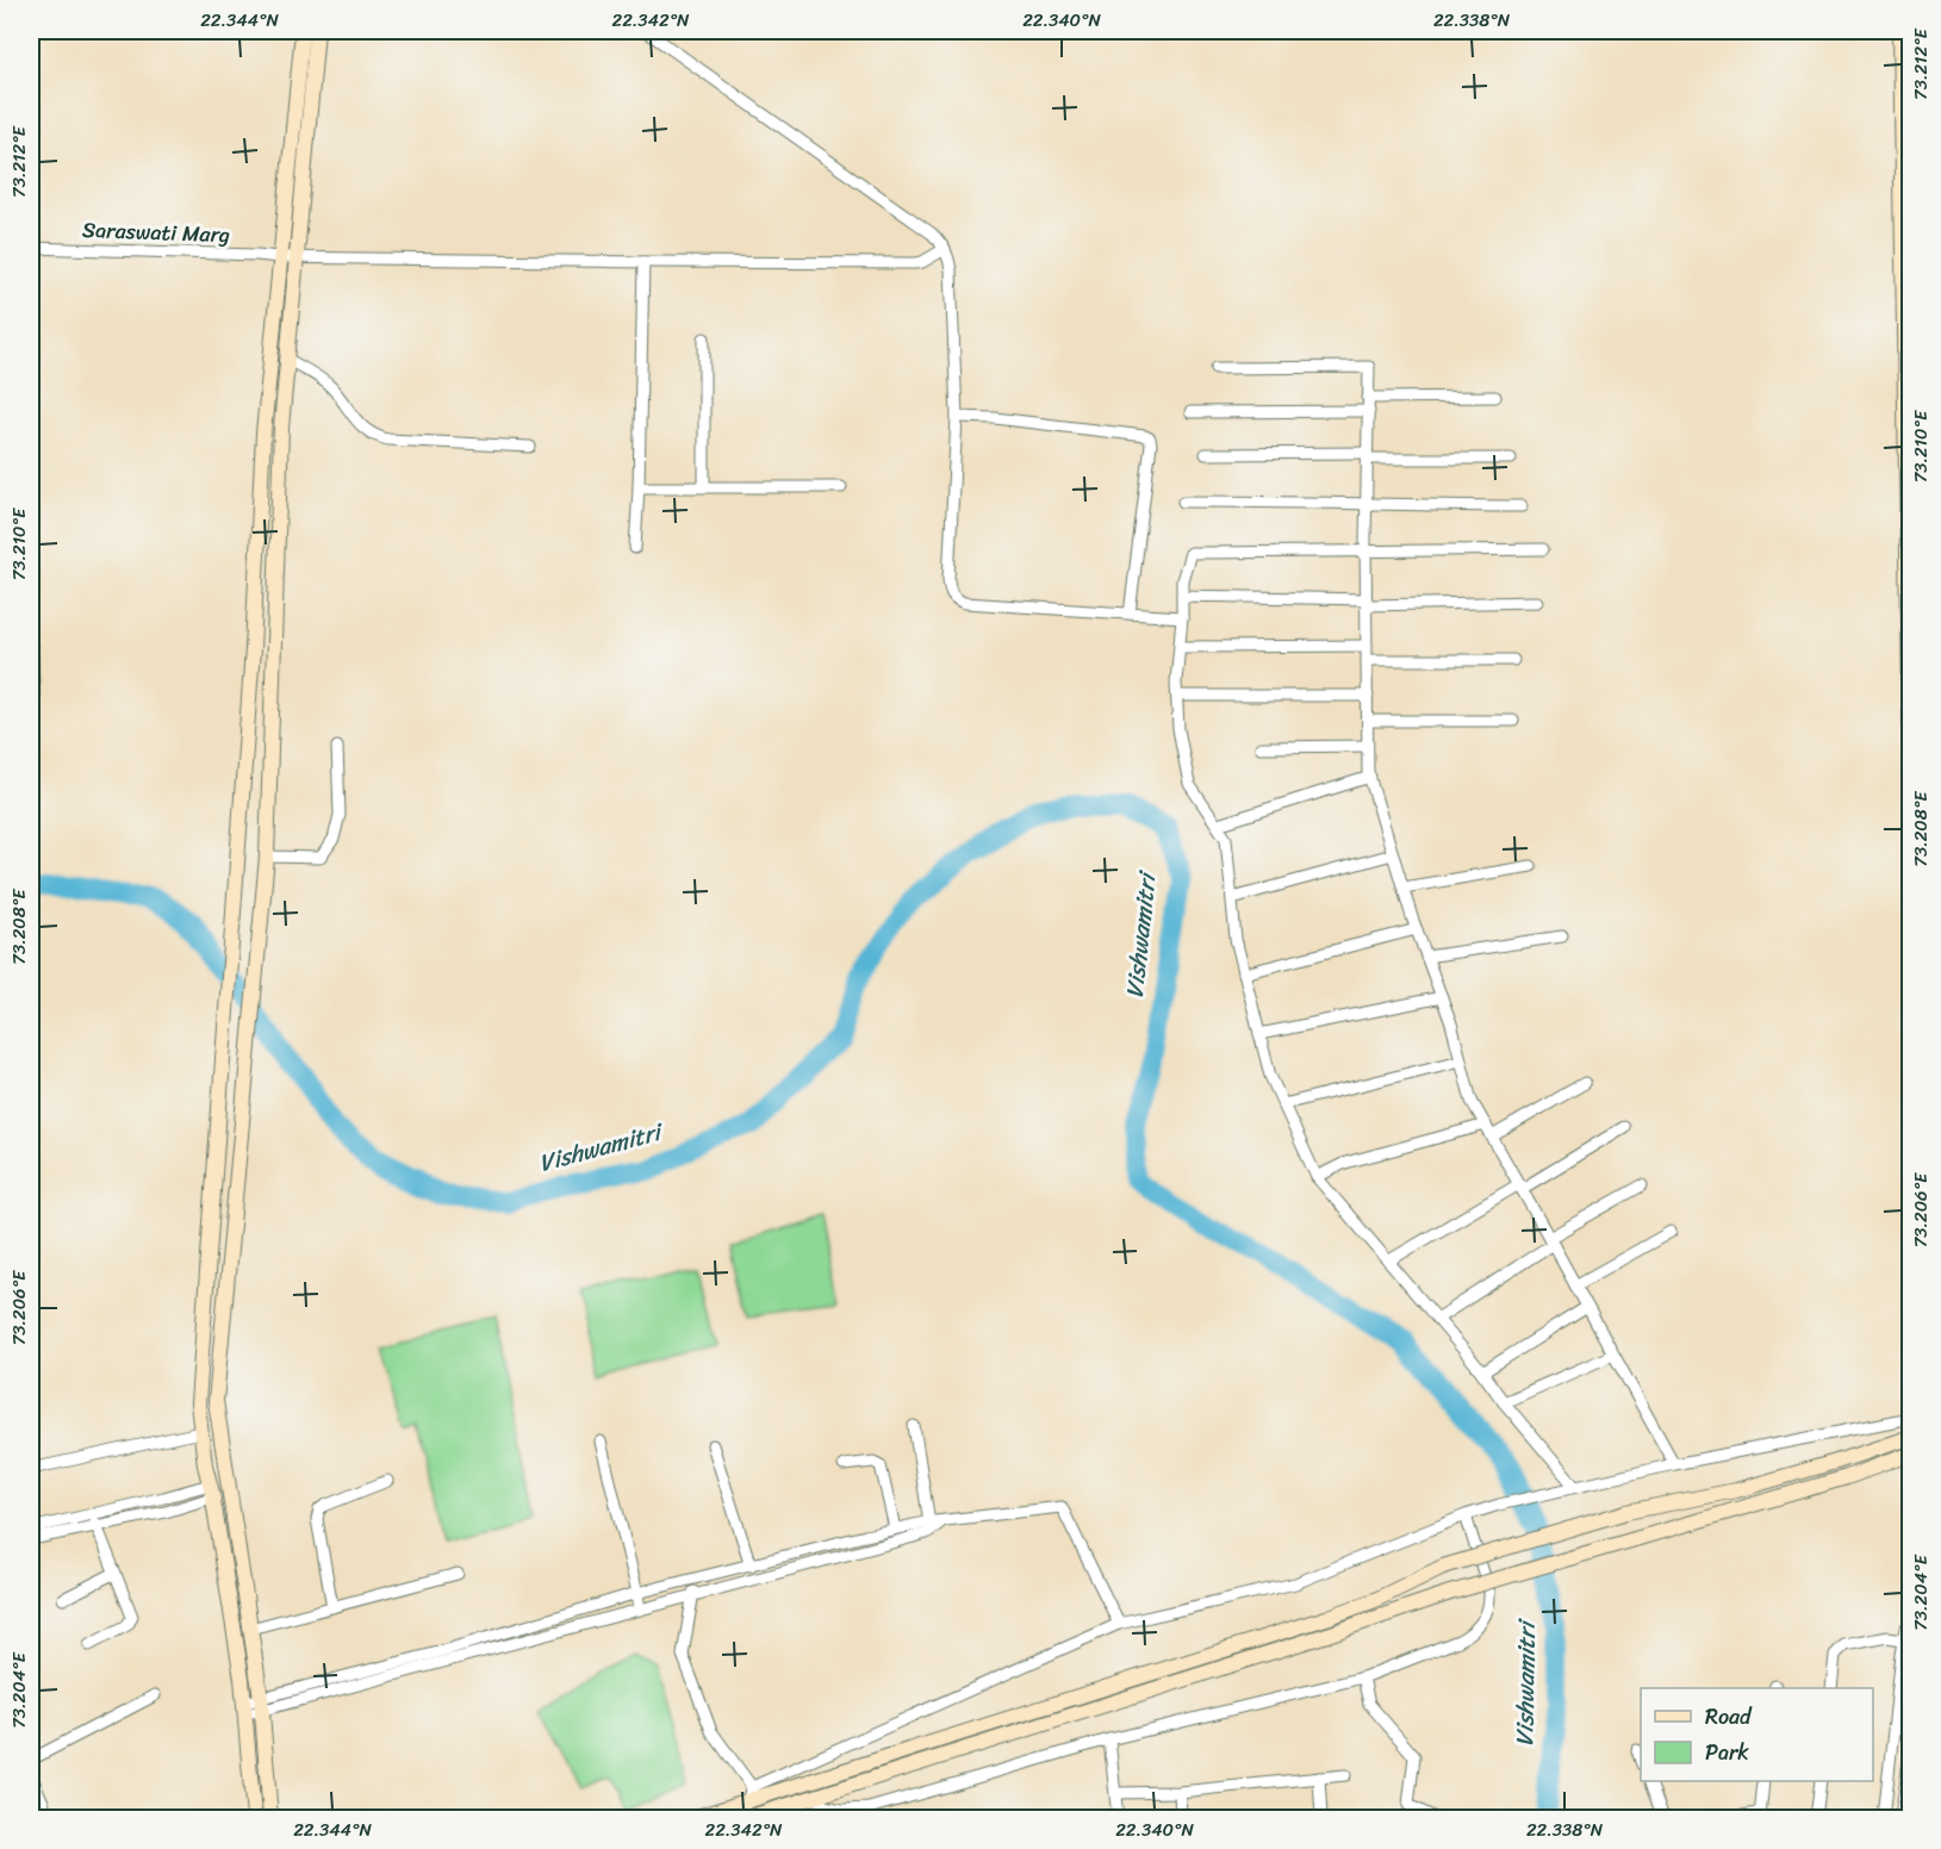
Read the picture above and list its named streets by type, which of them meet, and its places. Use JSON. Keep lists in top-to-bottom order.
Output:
{
  "streets": {
    "street": ["Saraswati Marg"]
  },
  "water": ["Vishwamitri"],
  "legend": ["Road", "Park"],
  "coordinates": [
    "22.344°N",
    "22.342°N",
    "22.340°N",
    "22.338°N",
    "73.212°E",
    "73.210°E",
    "73.208°E",
    "73.206°E",
    "73.204°E"
  ]
}
